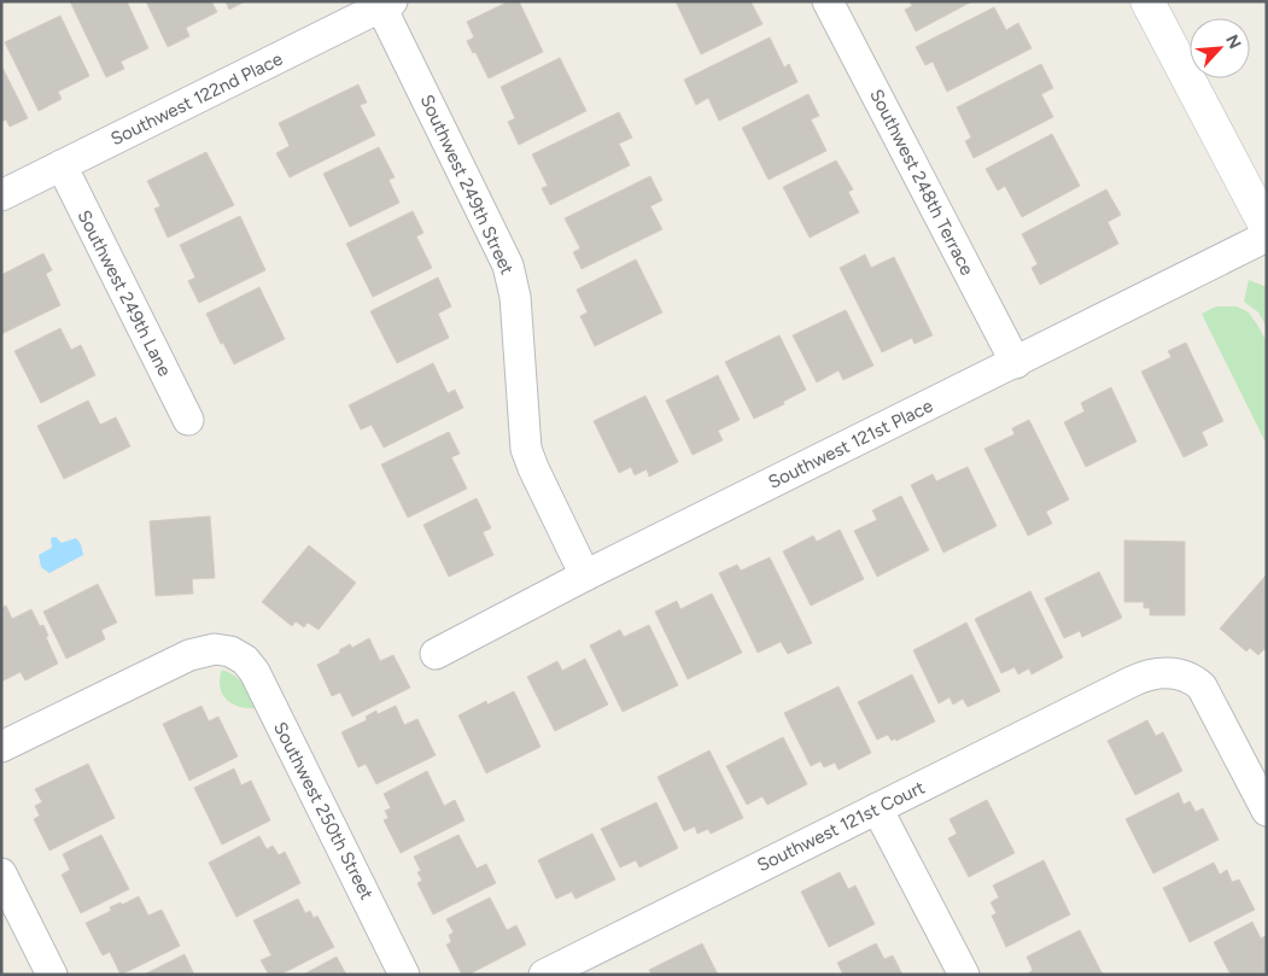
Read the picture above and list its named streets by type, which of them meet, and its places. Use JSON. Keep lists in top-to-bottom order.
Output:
{
  "streets": {
    "street": [
      "Southwest 122nd Place",
      "Southwest 248th Terrace",
      "Southwest 249th Street",
      "Southwest 249th Lane",
      "Southwest 121st Place",
      "Southwest 250th Street",
      "Southwest 121st Court"
    ]
  },
  "crossings": [
    ["Southwest 122nd Place", "Southwest 249th Street"],
    ["Southwest 122nd Place", "Southwest 249th Lane"],
    ["Southwest 248th Terrace", "Southwest 121st Place"],
    ["Southwest 249th Street", "Southwest 121st Place"]
  ],
  "north": "top right"
}
